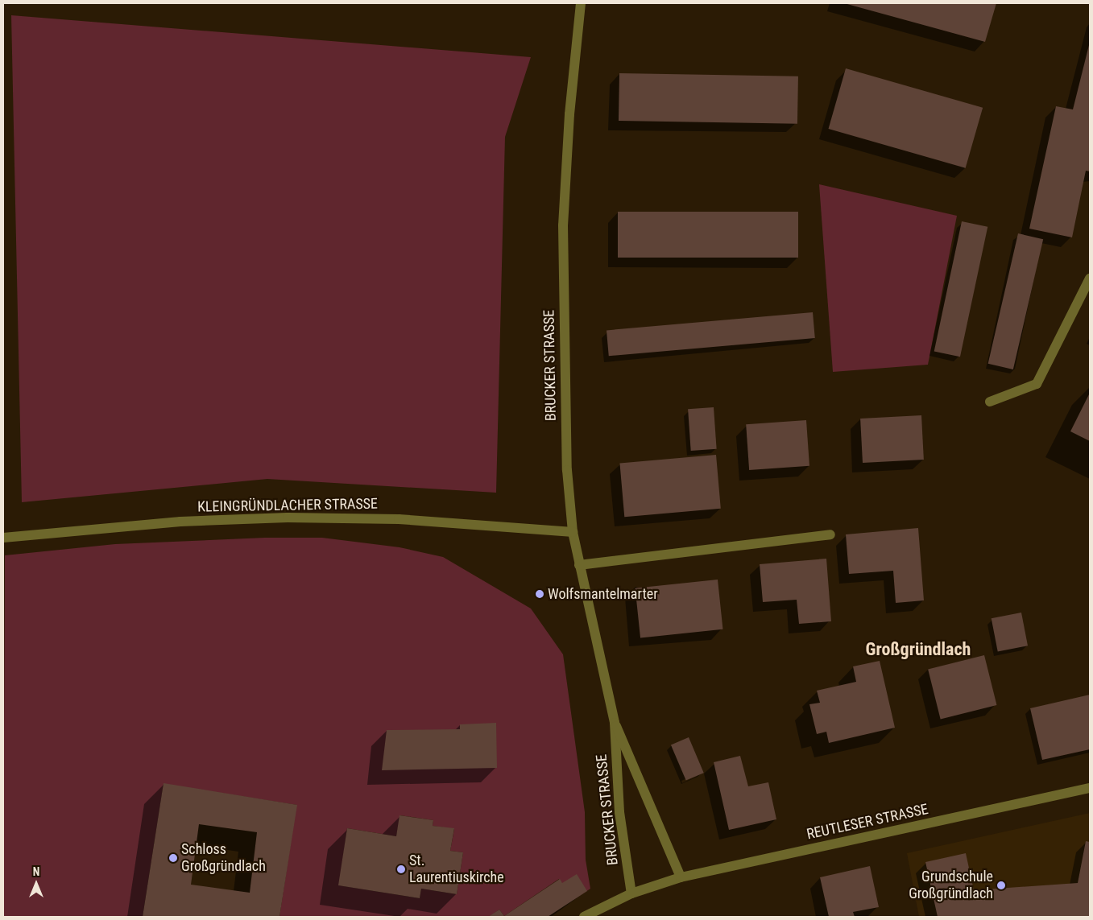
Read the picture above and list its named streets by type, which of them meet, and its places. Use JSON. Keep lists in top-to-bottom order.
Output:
{
  "streets": {
    "street": ["BRUCKER STRASSE", "KLEINGRÜNDLACHER STRASSE", "REUTLESER STRASSE"]
  },
  "crossings": [
    ["BRUCKER STRASSE", "KLEINGRÜNDLACHER STRASSE"],
    ["BRUCKER STRASSE", "REUTLESER STRASSE"]
  ],
  "districts": ["Großgründlach"],
  "places": [
    "Wolfsmantelmarter",
    "Schloss Großgründlach",
    "St. Laurentiuskirche",
    "Grundschule Großgründlach"
  ],
  "north": "top"
}
